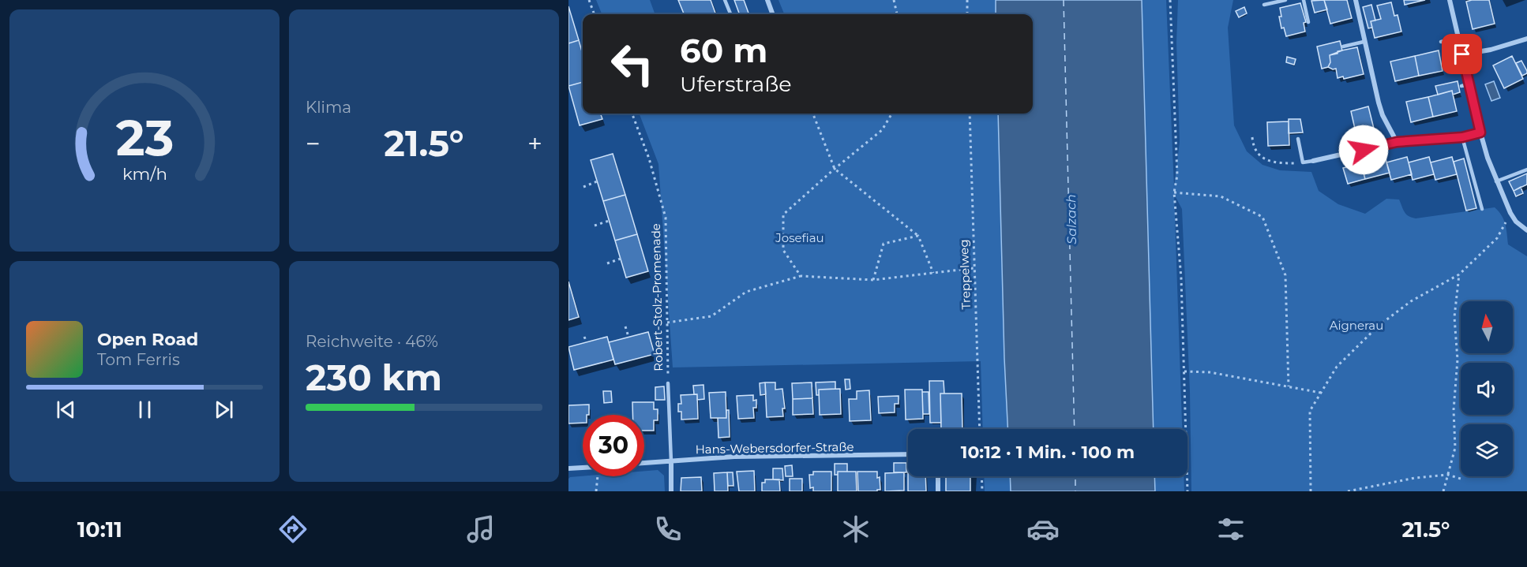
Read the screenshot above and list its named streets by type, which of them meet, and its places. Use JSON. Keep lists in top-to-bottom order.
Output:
{
  "streets": {
    "street": ["Hans-Webersdorfer-Straße"],
    "lane": ["Robert-Stolz-Promenade"],
    "path": ["Treppelweg"]
  },
  "crossings": [
    ["Robert-Stolz-Promenade", "Hans-Webersdorfer-Straße"]
  ],
  "water": ["Salzach"],
  "parks": ["Josefiau", "Aignerau"],
  "north": "top",
  "page": {
    "tile": [
      "Klima",
      ["Reichweite · 46%", "230 km"]
    ],
    "turn": ["60 m", "Uferstraße"],
    "heat": ["−", "21.5°", "+"],
    "song": ["Open Road", "Tom Ferris"],
    "limit": "30",
    "trip": "10:12 · 1 Min. · 100 m",
    "tabs": ["10:11", "21.5°"],
    "gauge": ["23", "km/h"]
  }
}
